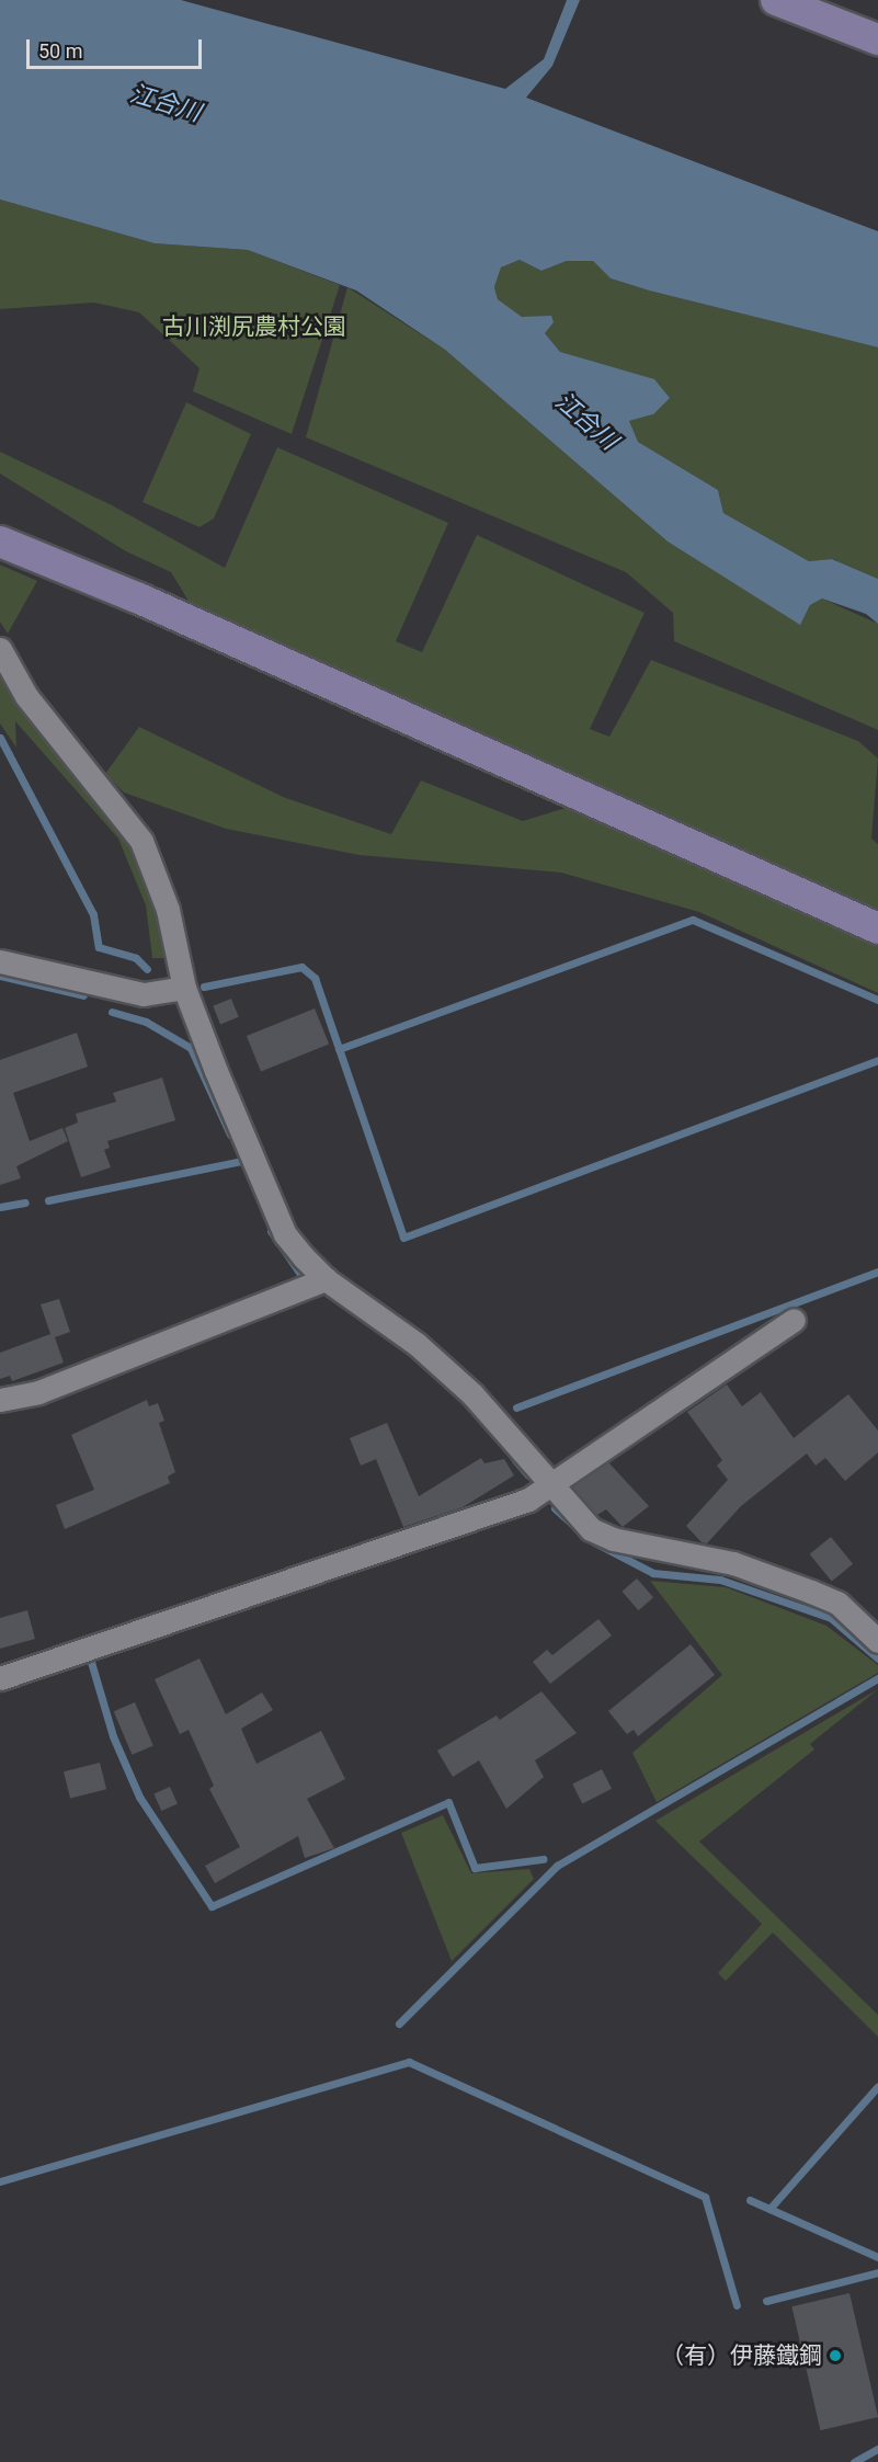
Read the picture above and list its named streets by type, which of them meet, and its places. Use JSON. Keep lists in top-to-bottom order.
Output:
{
  "water": ["江合川"],
  "parks": ["古川渕尻農村公園"],
  "places": ["（有）伊藤鐵鋼"],
  "scale_bar": "50 m"
}
